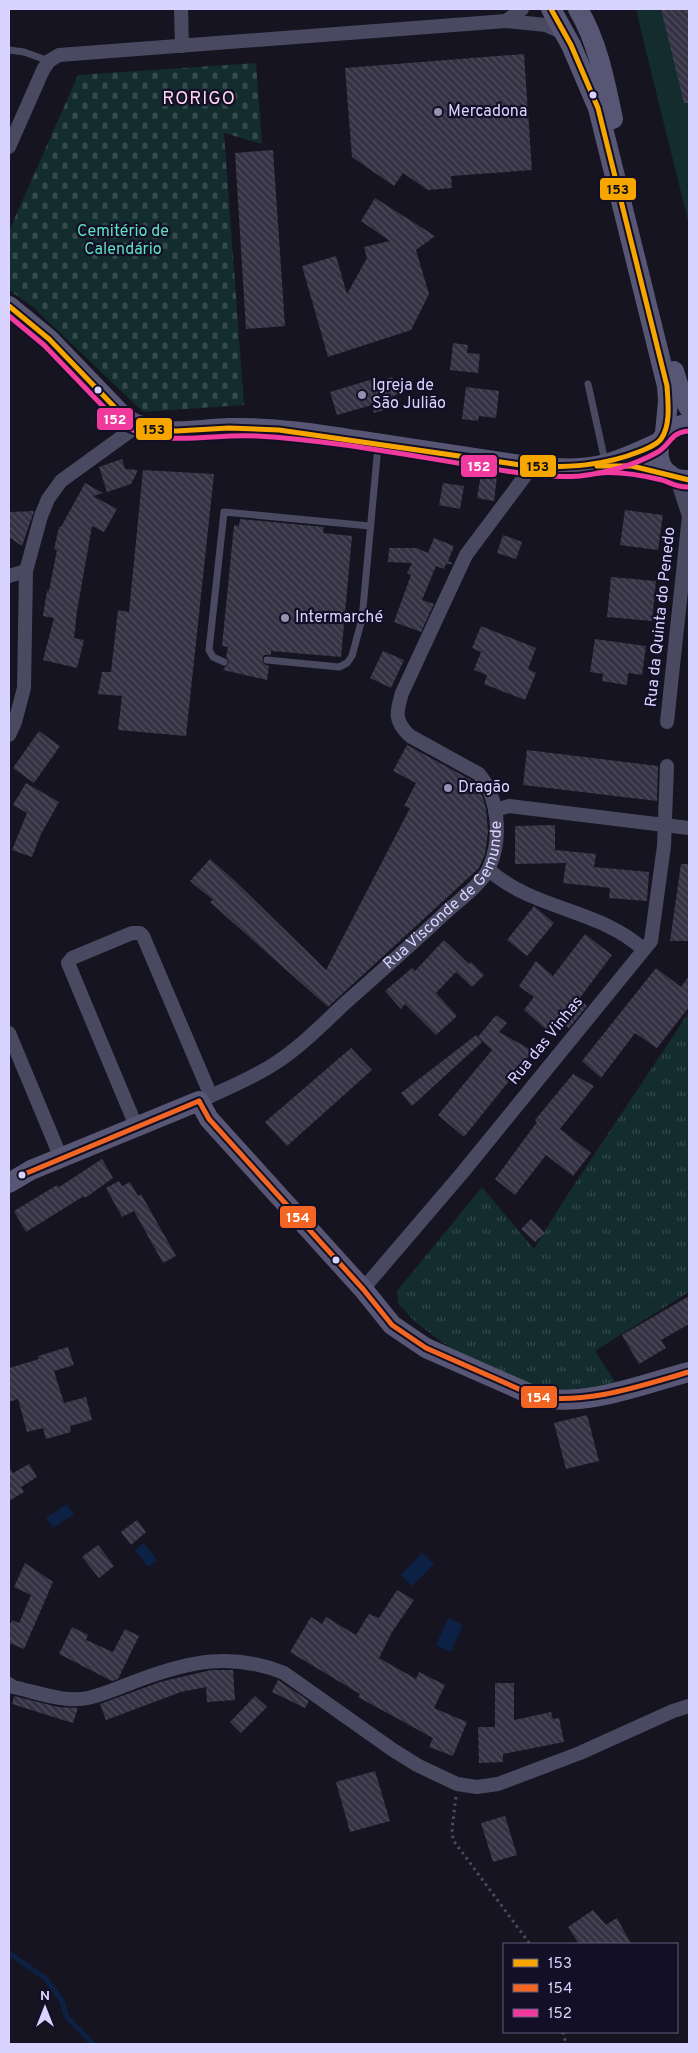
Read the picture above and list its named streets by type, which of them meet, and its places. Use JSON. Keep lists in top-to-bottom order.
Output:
{
  "streets": {
    "street": ["Rua da Quinta do Penedo", "Rua Visconde de Gemunde", "Rua das Vinhas"]
  },
  "districts": ["RORIGO"],
  "parks": ["Cemitério de Calendário"],
  "places": [
    "Mercadona",
    "Igreja de São Julião",
    "Intermarché",
    "Dragão"
  ],
  "lines": ["transit line 153", "transit line 152", "transit line 154"],
  "legend": ["153", "154", "152"],
  "north": "top"
}
